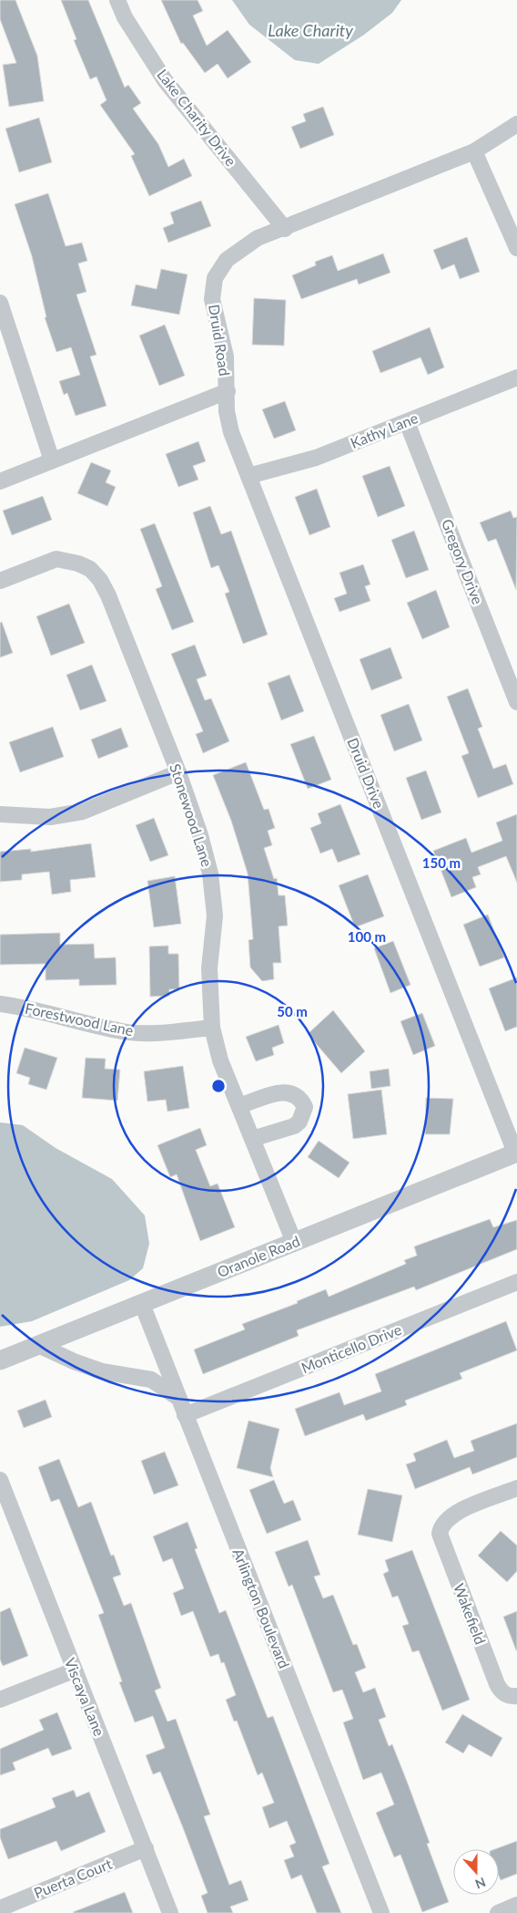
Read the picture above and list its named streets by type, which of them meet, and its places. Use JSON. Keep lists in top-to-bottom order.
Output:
{
  "streets": {
    "street": [
      "Lake Charity Drive",
      "Druid Road",
      "Kathy Lane",
      "Gregory Drive",
      "Druid Drive",
      "Stonewood Lane",
      "Forestwood Lane",
      "Oranole Road",
      "Monticello Drive",
      "Arlington Boulevard",
      "Wakefield",
      "Viscaya Lane",
      "Puerta Court"
    ]
  },
  "crossings": [
    ["Lake Charity Drive", "Druid Road"],
    ["Druid Road", "Druid Drive"],
    ["Kathy Lane", "Gregory Drive"],
    ["Kathy Lane", "Druid Drive"],
    ["Druid Drive", "Oranole Road"],
    ["Stonewood Lane", "Forestwood Lane"],
    ["Stonewood Lane", "Oranole Road"],
    ["Oranole Road", "Arlington Boulevard"],
    ["Monticello Drive", "Arlington Boulevard"],
    ["Viscaya Lane", "Puerta Court"]
  ],
  "water": ["Lake Charity"],
  "north": "bottom",
  "rings": ["150 m", "100 m", "50 m"]
}
